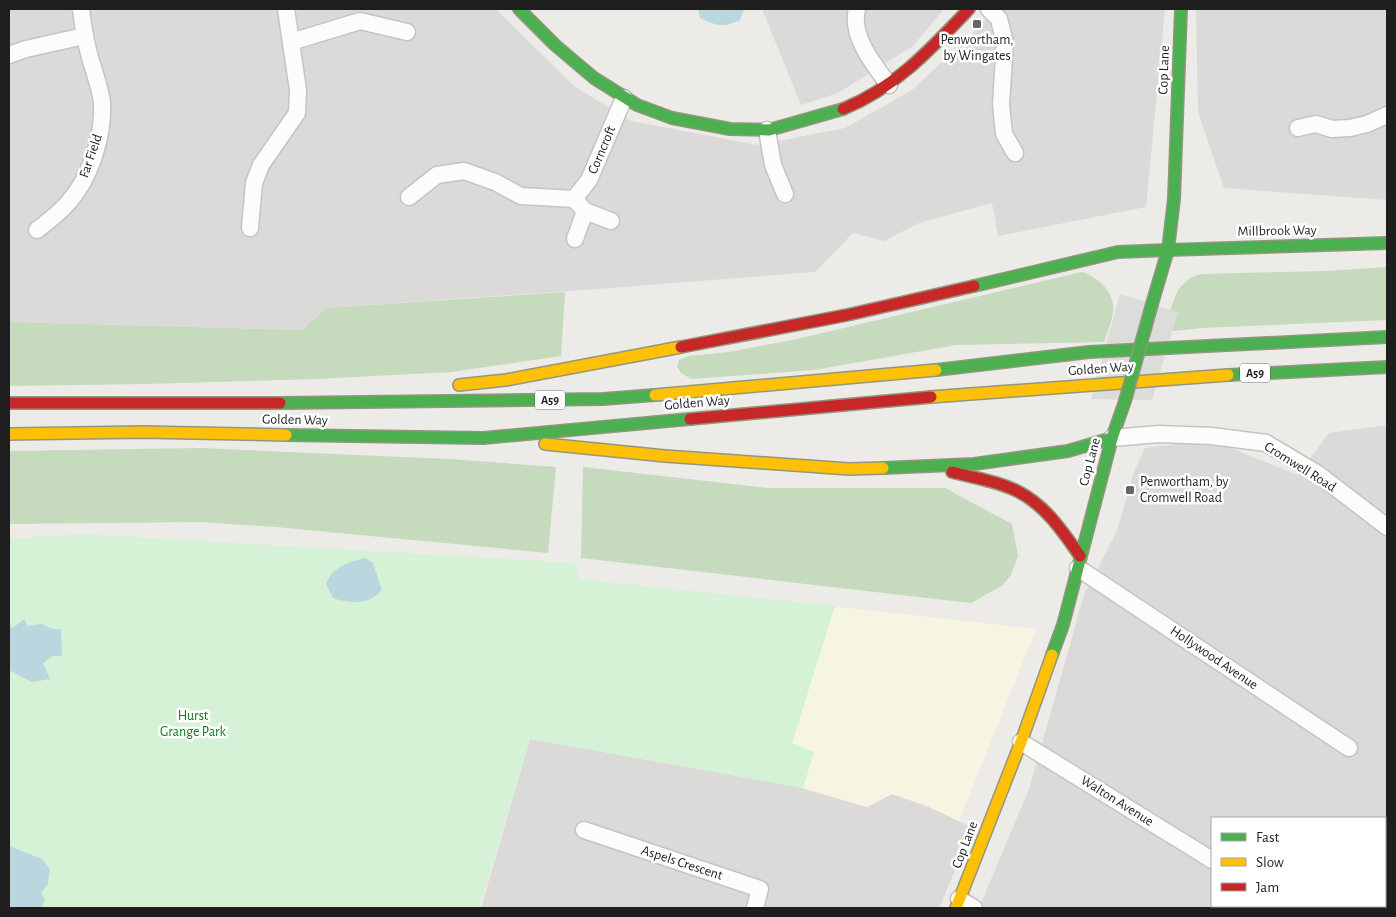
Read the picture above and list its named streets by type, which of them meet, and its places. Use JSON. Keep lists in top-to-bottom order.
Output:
{
  "streets": {
    "main road": [
      "Cop Lane",
      "Millbrook Way",
      "Golden Way",
      "A59"
    ],
    "street": [
      "Corncroft",
      "Far Field",
      "Cromwell Road",
      "Hollywood Avenue",
      "Walton Avenue",
      "Aspels Crescent"
    ]
  },
  "crossings": [
    ["Cop Lane", "Millbrook Way"],
    ["Cop Lane", "Cromwell Road"],
    ["Cop Lane", "Hollywood Avenue"],
    ["Cop Lane", "Walton Avenue"]
  ],
  "parks": ["Hurst Grange Park"],
  "places": {
    "transit": ["Penwortham, by Wingates", "Penwortham, by Cromwell Road"]
  },
  "legend": ["Fast", "Slow", "Jam"]
}
